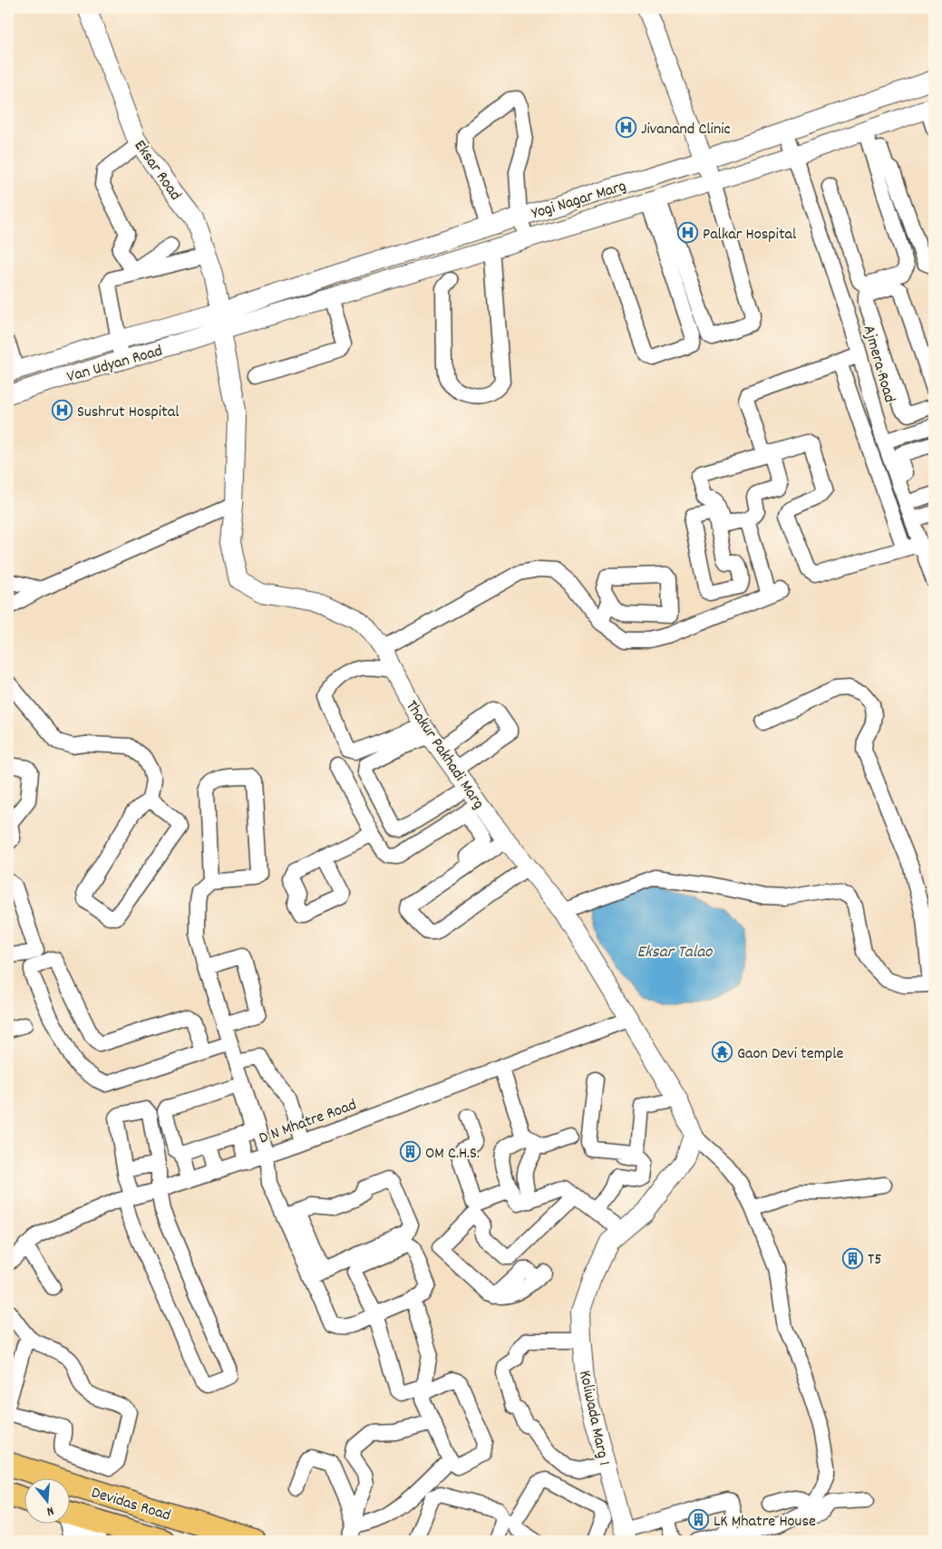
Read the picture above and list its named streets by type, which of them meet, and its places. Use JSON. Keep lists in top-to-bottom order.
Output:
{
  "streets": {
    "main road": ["Devidas Road"],
    "street": [
      "Eksar Road",
      "Yogi Nagar Marg",
      "Van Udyan Road",
      "Ajmera Road",
      "Thakur Pakhadi Marg",
      "D N Mhatre Road",
      "Koliwada Marg 1"
    ]
  },
  "crossings": [
    ["Eksar Road", "Yogi Nagar Marg"],
    ["Eksar Road", "Van Udyan Road"],
    ["Eksar Road", "Thakur Pakhadi Marg"],
    ["Yogi Nagar Marg", "Van Udyan Road"],
    ["Yogi Nagar Marg", "Ajmera Road"],
    ["Yogi Nagar Marg", "Thakur Pakhadi Marg"],
    ["Van Udyan Road", "Thakur Pakhadi Marg"],
    ["Thakur Pakhadi Marg", "D N Mhatre Road"]
  ],
  "water": ["Eksar Talao"],
  "places": {
    "hospital": ["Jivanand Clinic", "Palkar Hospital", "Sushrut Hospital"],
    "temple": ["Gaon Devi temple"],
    "building": ["OM C.H.S.", "T5", "LK Mhatre House"]
  },
  "north": "bottom"
}
